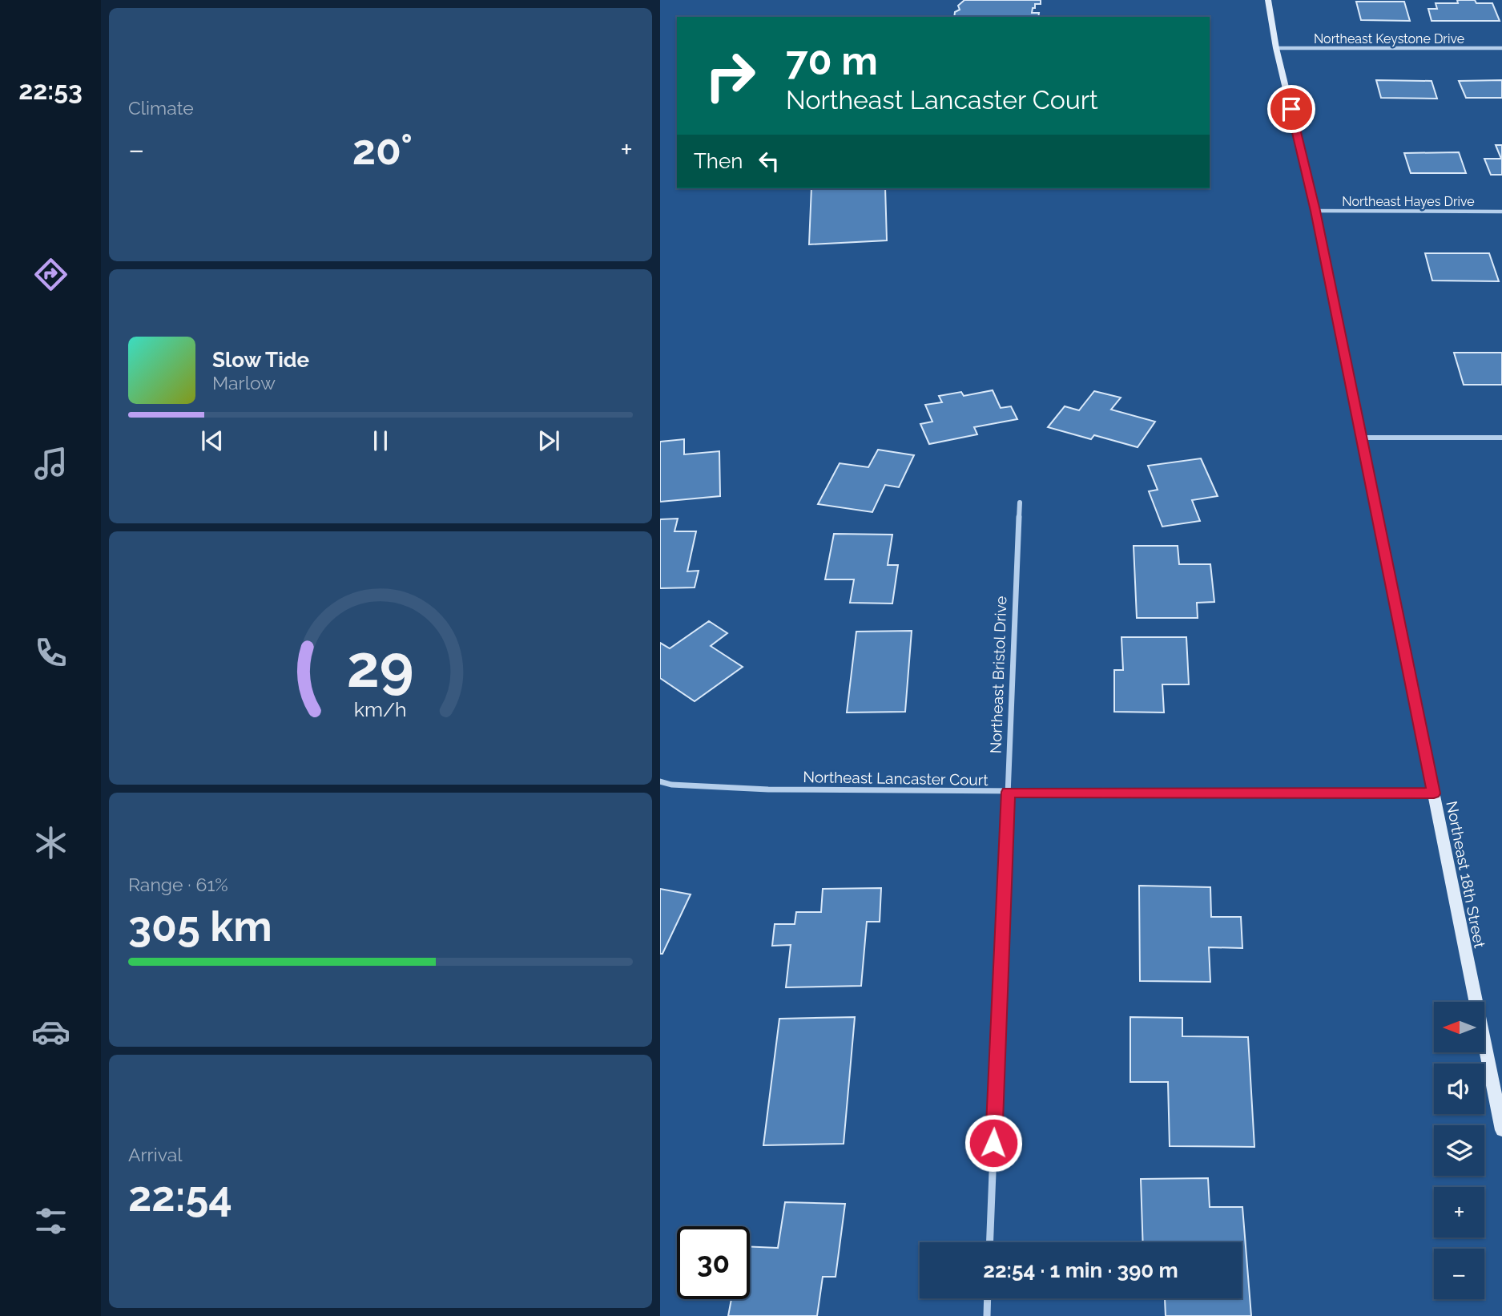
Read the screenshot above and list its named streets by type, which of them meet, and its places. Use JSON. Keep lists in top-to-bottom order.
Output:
{
  "streets": {
    "main road": ["Northeast 18th Street"],
    "street": [
      "Northeast Keystone Drive",
      "Northeast Hayes Drive",
      "Northeast Bristol Drive",
      "Northeast Lancaster Court"
    ]
  },
  "crossings": [
    ["Northeast Keystone Drive", "Northeast 18th Street"],
    ["Northeast Hayes Drive", "Northeast 18th Street"],
    ["Northeast Bristol Drive", "Northeast Lancaster Court"],
    ["Northeast Lancaster Court", "Northeast 18th Street"]
  ],
  "north": "left",
  "page": {
    "tabs": "22:53",
    "tile": [
      "Climate",
      ["Range · 61%", "305 km"],
      ["Arrival", "22:54"]
    ],
    "turn": ["70 m", "Northeast Lancaster Court"],
    "heat": ["−", "20°", "+"],
    "then": "Then",
    "song": ["Slow Tide", "Marlow"],
    "map_buttons": ["+", "−"],
    "limit": "30",
    "trip": "22:54 · 1 min · 390 m",
    "gauge": ["29", "km/h"]
  }
}
